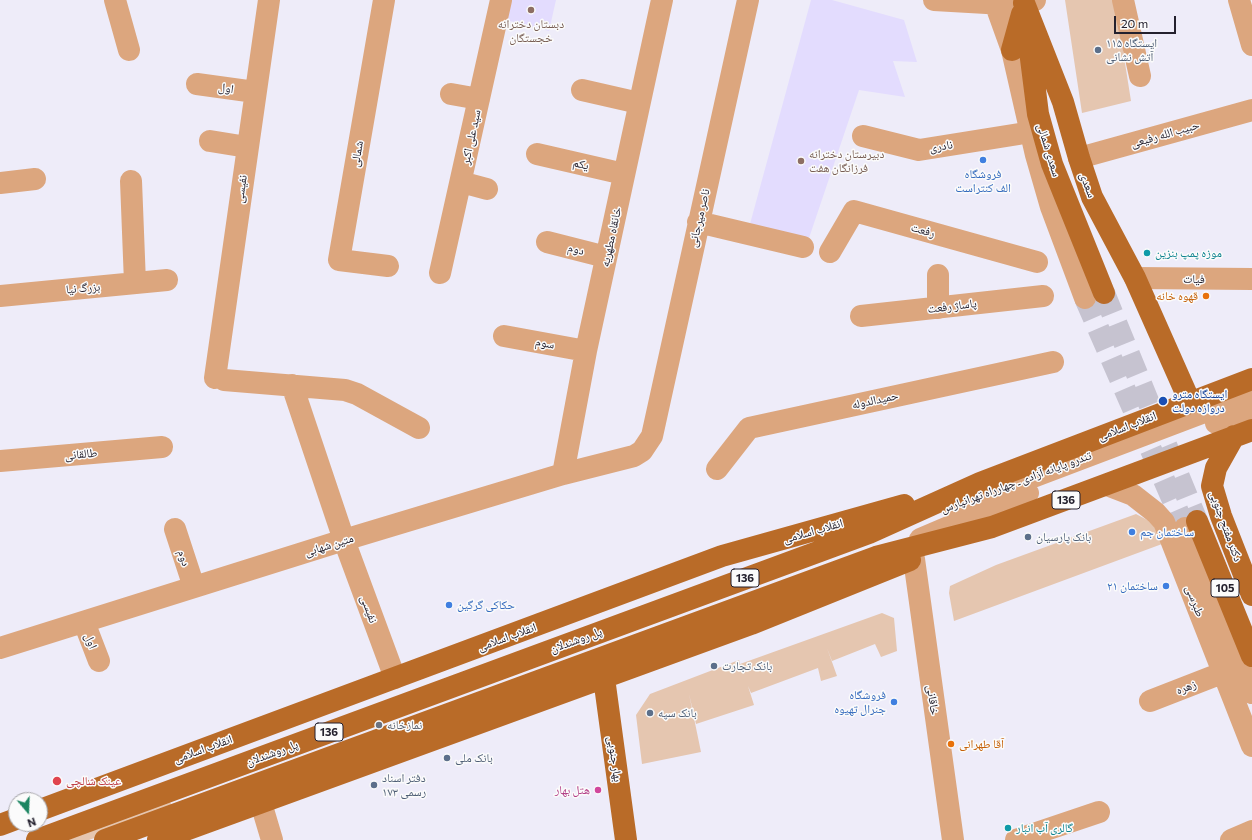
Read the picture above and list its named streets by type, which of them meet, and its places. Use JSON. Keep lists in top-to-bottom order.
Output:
{
  "streets": {
    "main road": [
      "سعدی شمالی",
      "سعدی",
      "انقلاب اسلامی",
      "136",
      "دکتر مفتح جنوبی",
      "105",
      "پل روشندلان",
      "بهار جنوبی"
    ],
    "street": [
      "اول",
      "حبیب الله رفیعی",
      "سید علی اکبر",
      "نادری",
      "شمالی",
      "یکم",
      "نفیسی",
      "ناصر میرجانی",
      "رفعت",
      "خانقاه مطهریه",
      "دوم",
      "فیات",
      "بزرگ نیا",
      "پاساژ رفعت",
      "سوم",
      "حمیدالدوله",
      "طالقانی",
      "تندرو پایانه آزادی ـ چهارراه تهرانپارس",
      "متین شهابی",
      "طبرسی",
      "زهره",
      "خاقانی"
    ]
  },
  "crossings": [
    ["اول", "نفیسی"],
    ["اول", "متین شهابی"],
    ["حبیب الله رفیعی", "سعدی"],
    ["سعدی شمالی", "سعدی"],
    ["یکم", "خانقاه مطهریه"],
    ["سعدی", "فیات"],
    ["سعدی", "انقلاب اسلامی"],
    ["نفیسی", "انقلاب اسلامی"],
    ["نفیسی", "متین شهابی"],
    ["ناصر میرجانی", "متین شهابی"],
    ["خانقاه مطهریه", "دوم"],
    ["خانقاه مطهریه", "سوم"],
    ["خانقاه مطهریه", "متین شهابی"],
    ["دوم", "متین شهابی"],
    ["انقلاب اسلامی", "تندرو پایانه آزادی ـ چهارراه تهرانپارس"],
    ["انقلاب اسلامی", "پل روشندلان"],
    ["136", "دکتر مفتح جنوبی"],
    ["136", "طبرسی"],
    ["136", "پل روشندلان"],
    ["طبرسی", "زهره"]
  ],
  "places": [
    "دبستان دخترانه خجستگان",
    "ایستگاه ۱۱۵ آتش نشانی",
    "فروشگاه الف کنتراست",
    "دبیرستان دخترانه فرزانگان هفت",
    "موزه پمپ بنزین",
    "قهوه خانه",
    "ایستگاه مترو دروازه دولت",
    "ساختمان جم",
    "بانک پارسیان",
    "ساختمان ۲۱",
    "حکاکی گرگین",
    "بانک تجارت",
    "فروشگاه جنرال تهیوه",
    "بانک سپه",
    "نمازخانه",
    "آقا طهرانی",
    "بانک ملی",
    "عينک شالچی",
    "دفتر اسناد رسمی ۱۷۳",
    "هتل بهار",
    "گالری آب انبار"
  ],
  "scale_bar": "20 m",
  "north": "bottom"
}
